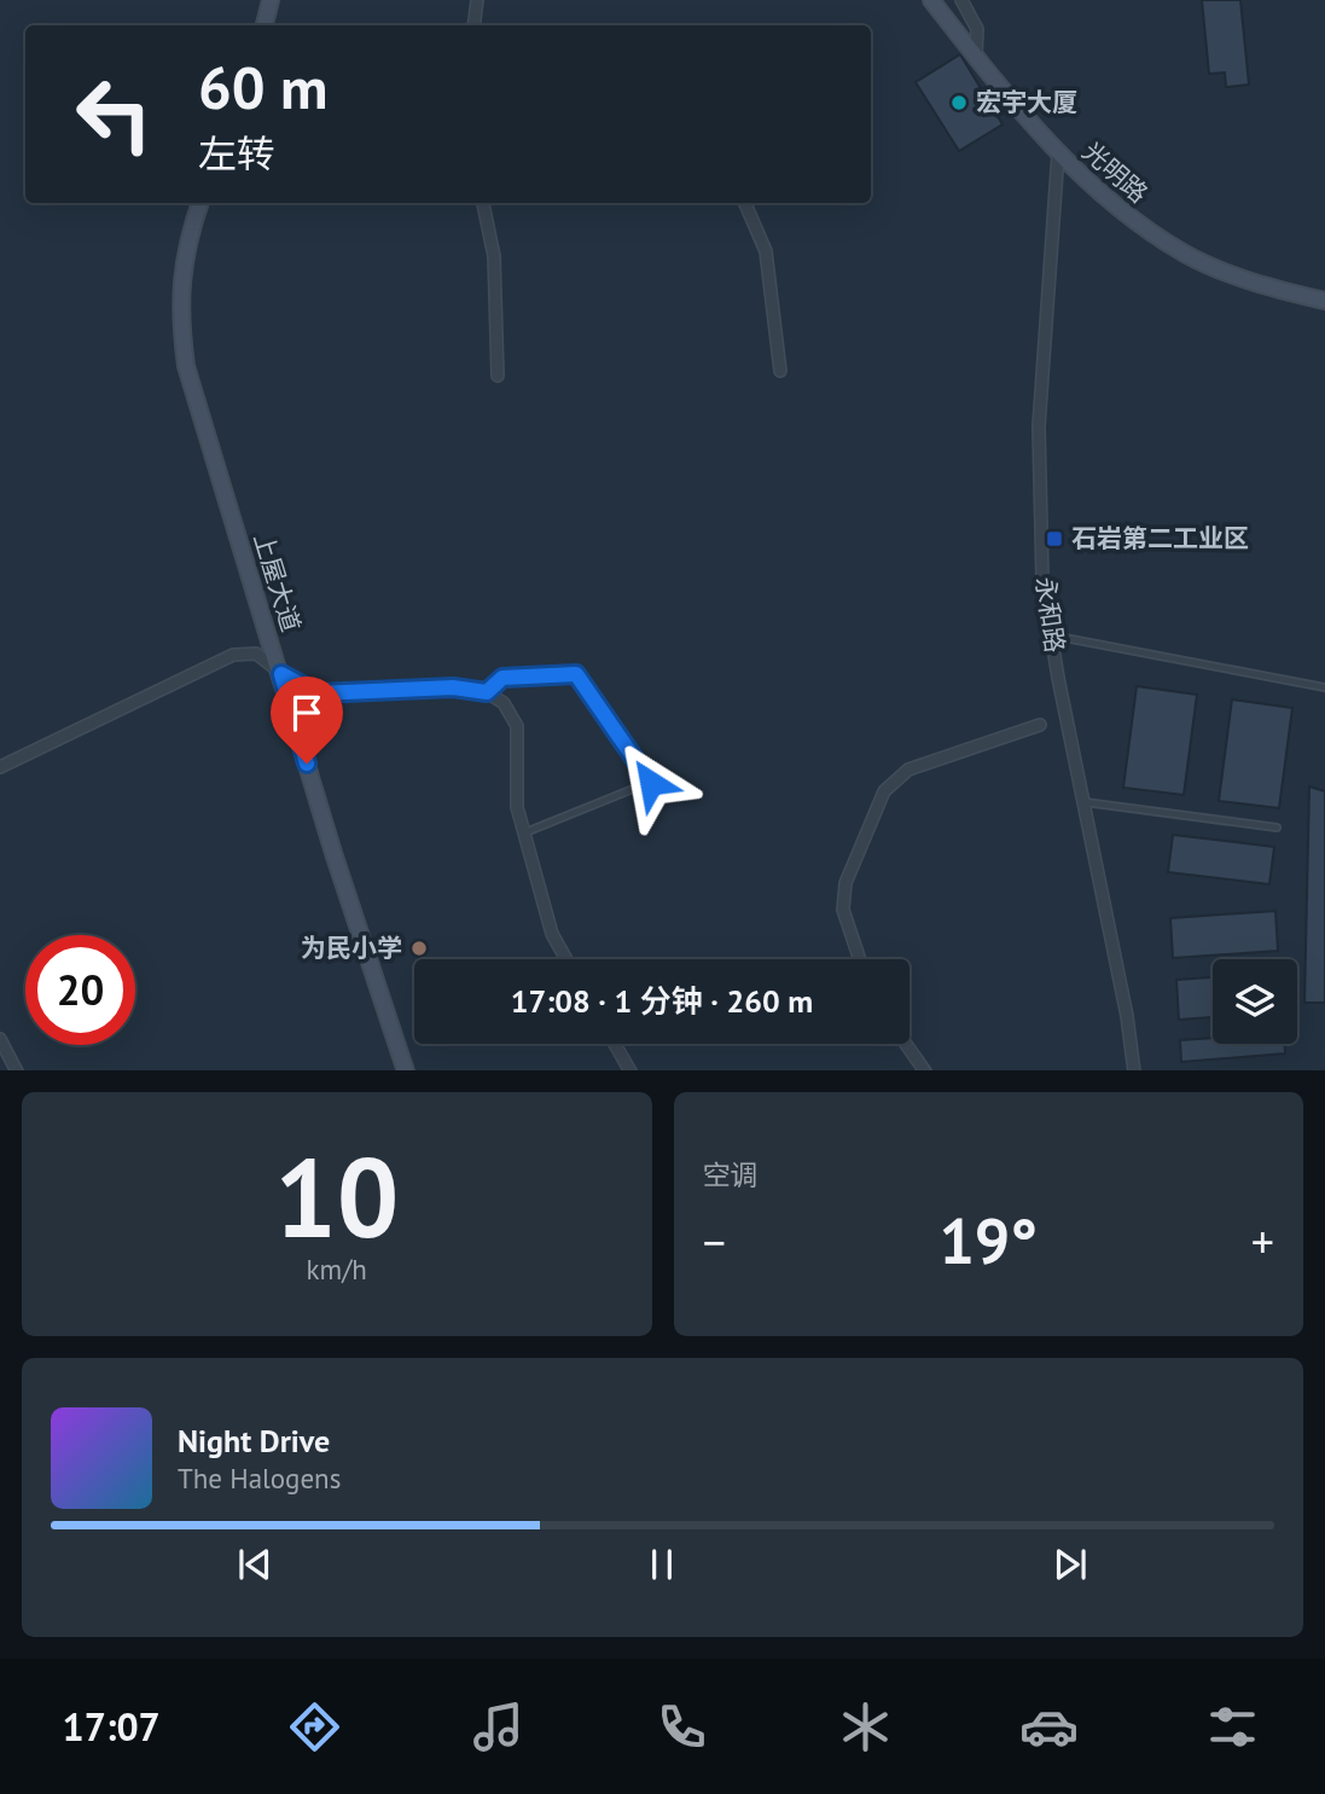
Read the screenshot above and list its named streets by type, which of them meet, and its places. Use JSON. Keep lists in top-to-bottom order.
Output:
{
  "streets": {
    "street": ["光明路", "上屋大道", "永和路"]
  },
  "crossings": [
    ["光明路", "永和路"]
  ],
  "places": {
    "other": ["宏宇大厦", "为民小学"],
    "transit": ["石岩第二工业区"]
  },
  "page": {
    "turn": ["60 m", "左转"],
    "limit": "20",
    "trip": "17:08 · 1 分钟 · 260 m",
    "tile": [
      ["10", "km/h"],
      "空调"
    ],
    "heat": ["−", "19°", "+"],
    "song": ["Night Drive", "The Halogens"],
    "tabs": "17:07"
  }
}
